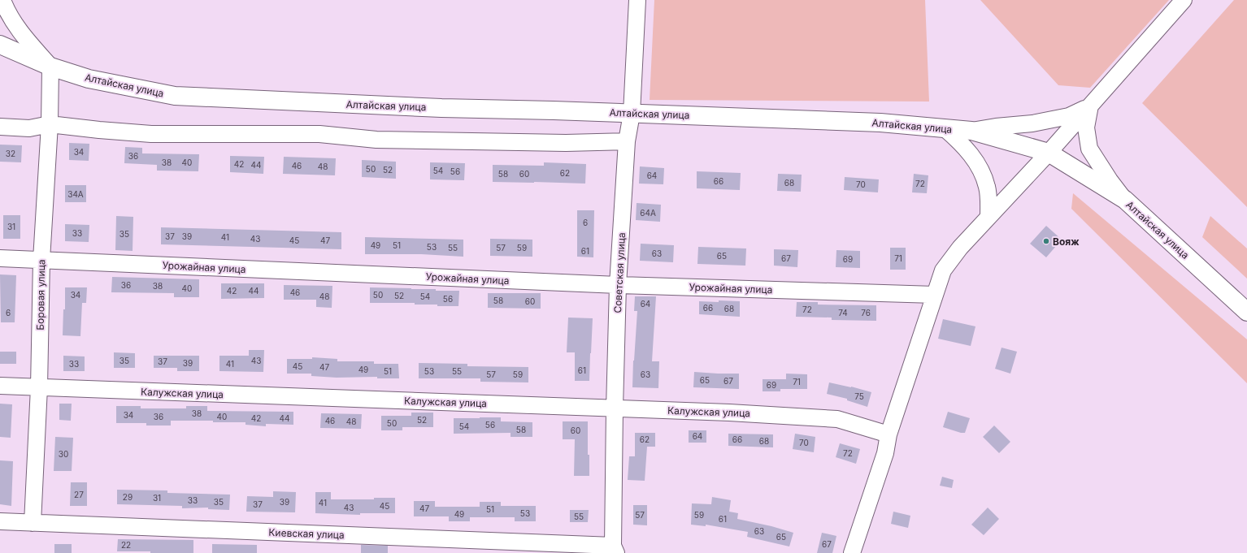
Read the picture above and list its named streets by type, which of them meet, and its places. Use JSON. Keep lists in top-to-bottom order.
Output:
{
  "streets": {
    "main road": ["Алтайская улица"],
    "street": [
      "Урожайная улица",
      "Советская улица",
      "Боровая улица",
      "Калужская улица",
      "Киевская улица"
    ]
  },
  "crossings": [
    ["Алтайская улица", "Советская улица"],
    ["Алтайская улица", "Боровая улица"],
    ["Урожайная улица", "Советская улица"],
    ["Урожайная улица", "Боровая улица"],
    ["Советская улица", "Калужская улица"],
    ["Советская улица", "Киевская улица"],
    ["Боровая улица", "Калужская улица"],
    ["Боровая улица", "Киевская улица"]
  ],
  "places": ["Вояж"],
  "house_numbers": [
    "34",
    "32",
    "36",
    "38",
    "40",
    "42",
    "44",
    "46",
    "48",
    "50",
    "52",
    "54",
    "56",
    "62",
    "58",
    "60",
    "64",
    "66",
    "68",
    "72",
    "70",
    "34А",
    "64А",
    "6",
    "31",
    "33",
    "35",
    "37",
    "39",
    "41",
    "43",
    "45",
    "47",
    "49",
    "51",
    "53",
    "55",
    "57",
    "59",
    "61",
    "63",
    "65",
    "67",
    "71",
    "69",
    "36",
    "38",
    "40",
    "42",
    "44",
    "46",
    "34",
    "50",
    "52",
    "48",
    "54",
    "56",
    "58",
    "60",
    "64",
    "66",
    "68",
    "72",
    "6",
    "74",
    "76",
    "35",
    "43",
    "37",
    "39",
    "33",
    "41",
    "45",
    "47",
    "49",
    "61",
    "51",
    "53",
    "55",
    "57",
    "59",
    "63",
    "65",
    "67",
    "71",
    "69",
    "75",
    "38",
    "34",
    "36",
    "40",
    "42",
    "44",
    "52",
    "46",
    "48",
    "50",
    "56",
    "54",
    "58",
    "60",
    "64",
    "62",
    "66",
    "68",
    "70",
    "72",
    "30",
    "27",
    "29",
    "31",
    "33",
    "35",
    "39",
    "41",
    "37",
    "45",
    "43",
    "47",
    "51",
    "53",
    "49",
    "57",
    "59",
    "55",
    "61",
    "63",
    "65",
    "67",
    "22"
  ]
}
